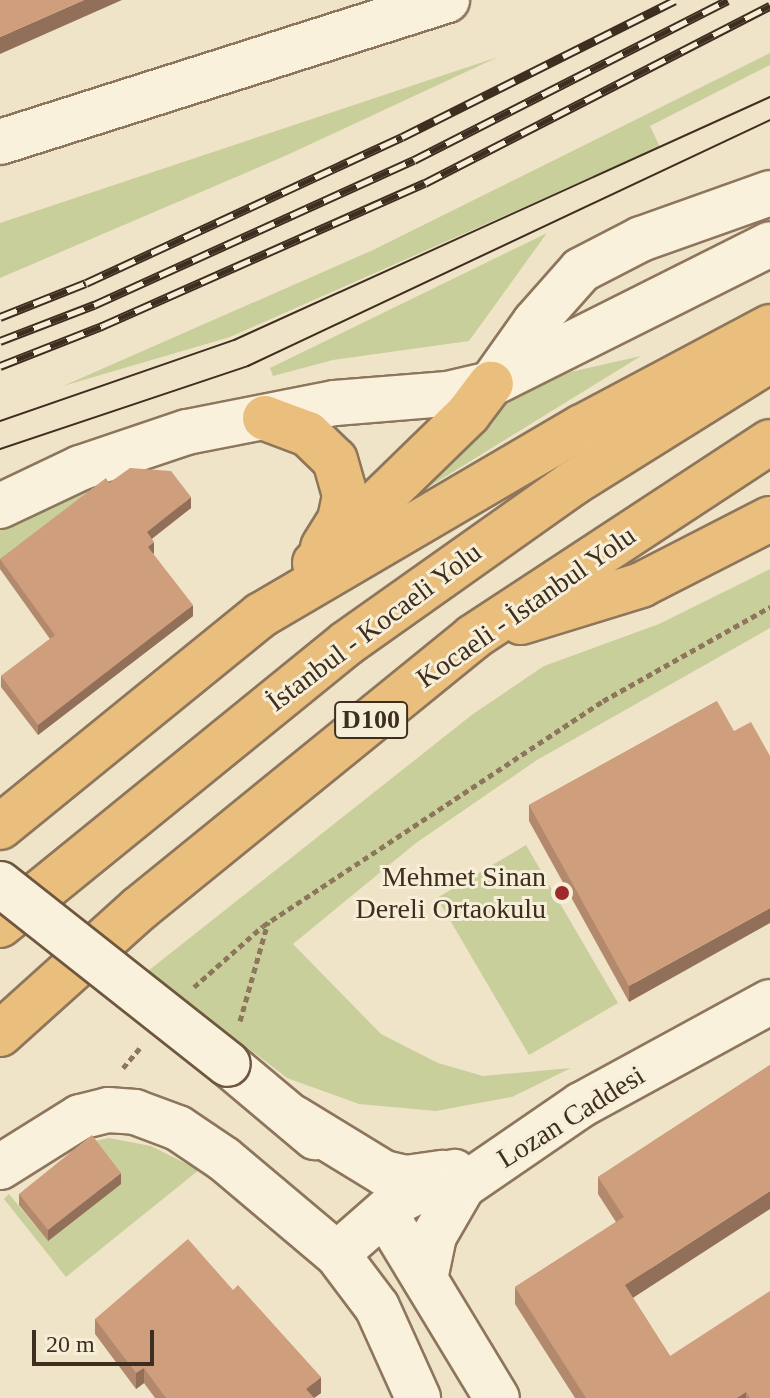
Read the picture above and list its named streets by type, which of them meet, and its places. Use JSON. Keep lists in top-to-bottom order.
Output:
{
  "streets": {
    "highway": ["Kocaeli - İstanbul Yolu", "İstanbul - Kocaeli Yolu", "D100"],
    "main road": ["Lozan Caddesi"]
  },
  "places": ["Mehmet Sinan Dereli Ortaokulu"],
  "scale_bar": "20 m"
}
